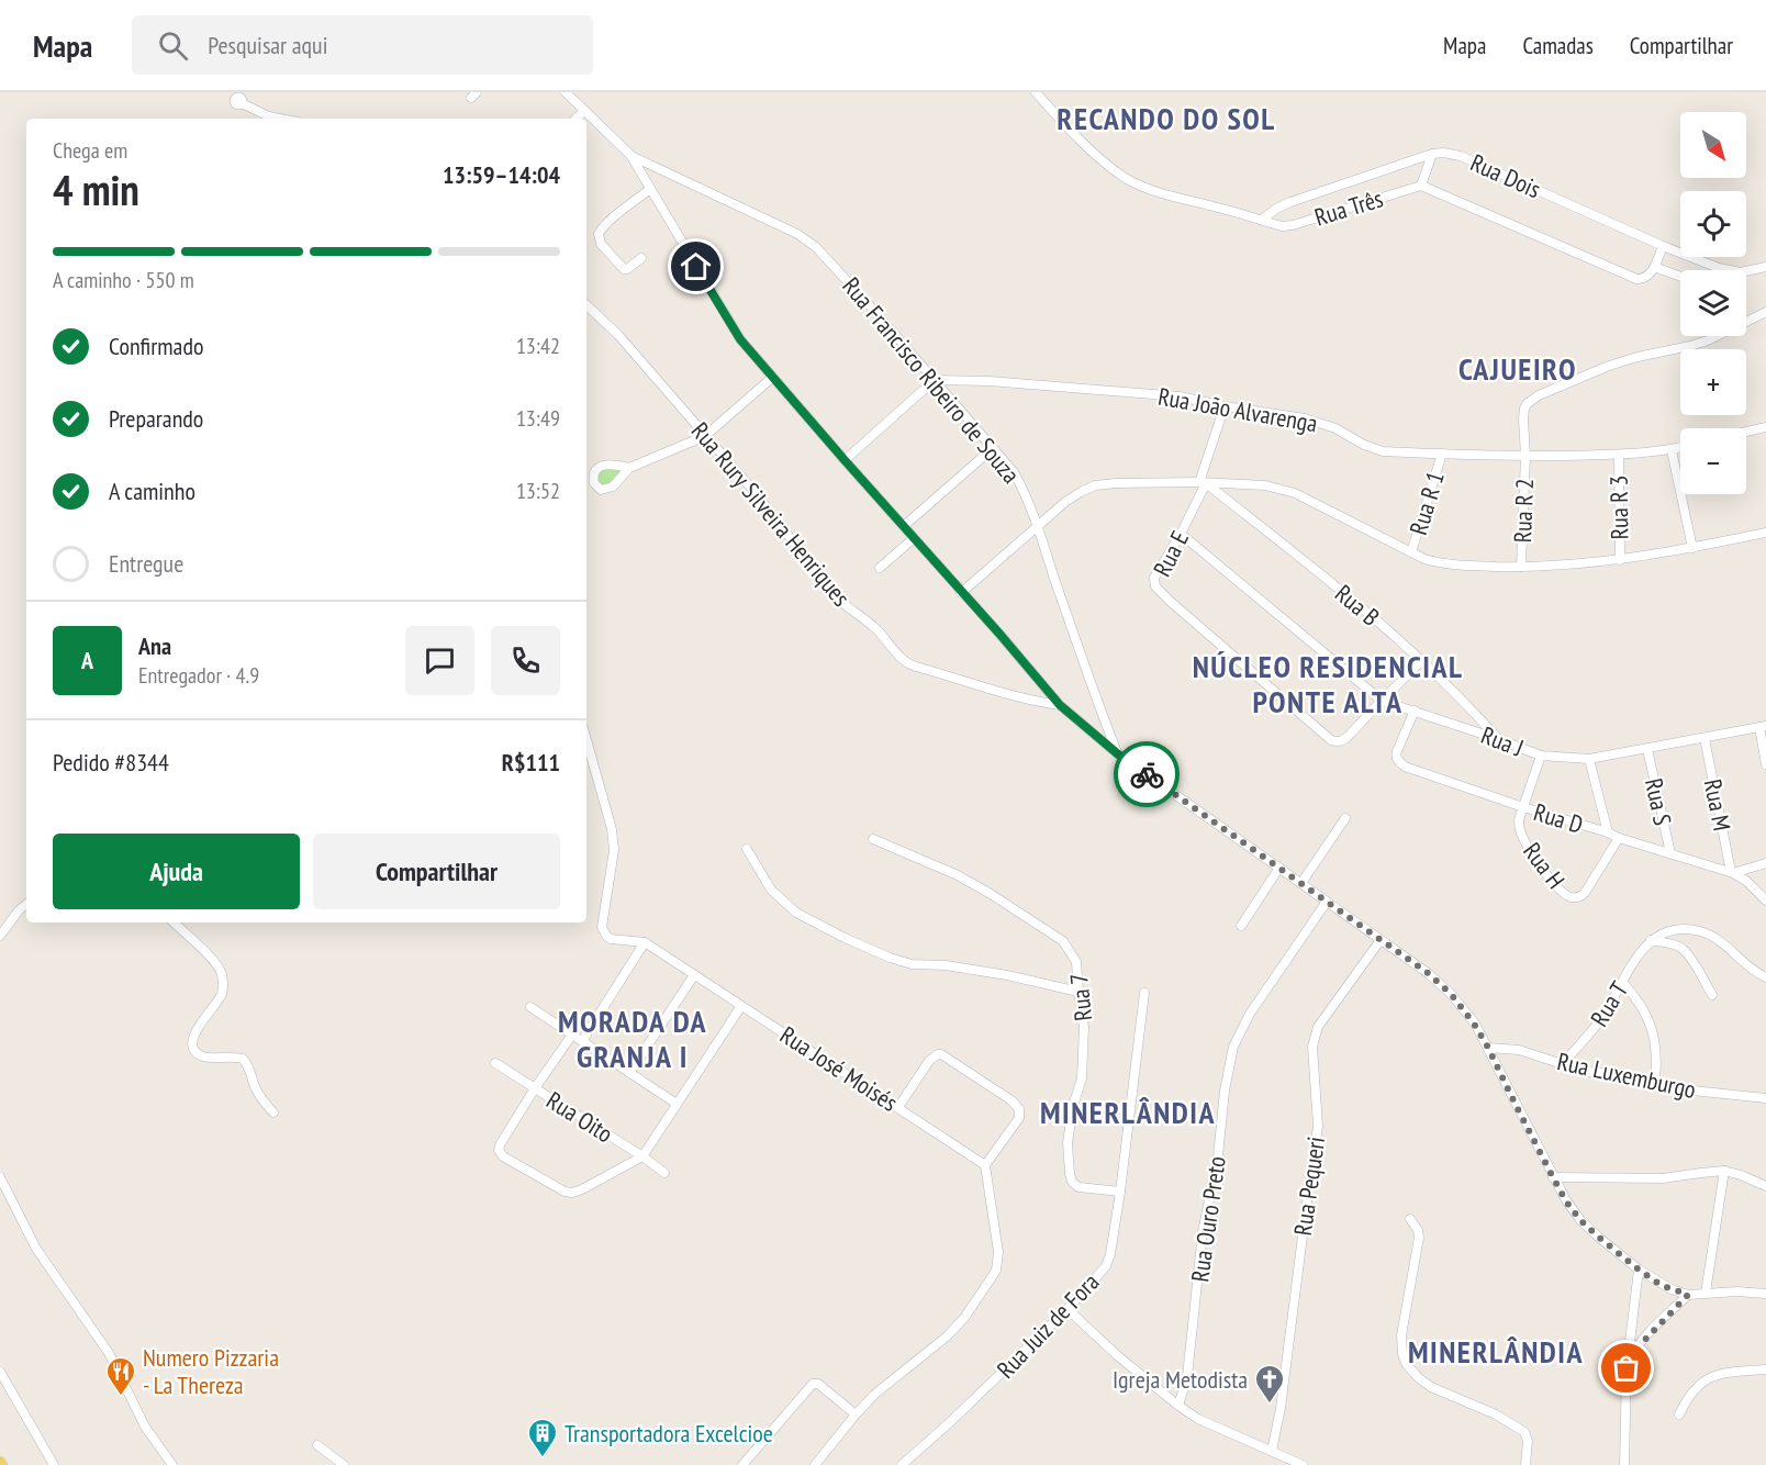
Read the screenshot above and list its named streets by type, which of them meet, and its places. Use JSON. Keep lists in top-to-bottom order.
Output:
{
  "streets": {
    "street": [
      "Rua Dois",
      "Rua Três",
      "Rua Francisco Ribeiro de Souza",
      "Rua João Alvarenga",
      "Rua R 1",
      "Rua R 3",
      "Rua R 2",
      "Rua Rury Silveira Henriques",
      "Rua E",
      "Rua B",
      "Rua J",
      "Rua S",
      "Rua M",
      "Rua D",
      "Rua H",
      "Rua 7",
      "Rua T",
      "Rua José Moisés",
      "Rua Luxemburgo",
      "Rua Oito",
      "Rua Pequeri",
      "Rua Ouro Preto",
      "Rua Juiz de Fora"
    ]
  },
  "crossings": [
    ["Rua Dois", "Rua Três"],
    ["Rua Francisco Ribeiro de Souza", "Rua João Alvarenga"],
    ["Rua João Alvarenga", "Rua R 1"],
    ["Rua João Alvarenga", "Rua R 3"],
    ["Rua João Alvarenga", "Rua R 2"],
    ["Rua João Alvarenga", "Rua E"],
    ["Rua E", "Rua B"],
    ["Rua E", "Rua J"],
    ["Rua B", "Rua J"],
    ["Rua J", "Rua S"],
    ["Rua J", "Rua M"],
    ["Rua J", "Rua D"],
    ["Rua J", "Rua H"],
    ["Rua S", "Rua D"],
    ["Rua M", "Rua D"],
    ["Rua D", "Rua H"],
    ["Rua 7", "Rua Juiz de Fora"],
    ["Rua T", "Rua Luxemburgo"]
  ],
  "districts": [
    "RECANDO DO SOL",
    "CAJUEIRO",
    "NÚCLEO RESIDENCIAL PONTE ALTA",
    "MORADA DA GRANJA I",
    "MINERLÂNDIA",
    "MINERLÂNDIA"
  ],
  "places": {
    "restaurant": ["Numero Pizzaria - La Thereza"],
    "church": ["Igreja Metodista"],
    "building": ["Transportadora Excelcioe"]
  },
  "north": "bottom right",
  "page": {
    "header": "Mapa",
    "search": "Pesquisar aqui",
    "nav": ["Mapa", "Camadas", "Compartilhar"],
    "map_buttons": ["+", "−"],
    "heading": ["4 min", "Chega em", "13:59–14:04"],
    "panel": [
      "Ana",
      "Entregador · 4.9",
      "Pedido #8344",
      "R$111"
    ],
    "bar": "A caminho · 550 m",
    "list": [
      ["Confirmado", "13:42"],
      ["Preparando", "13:49"],
      ["A caminho", "13:52"],
      "Entregue"
    ],
    "round": "A",
    "buttons": ["Ajuda", "Compartilhar"]
  }
}
